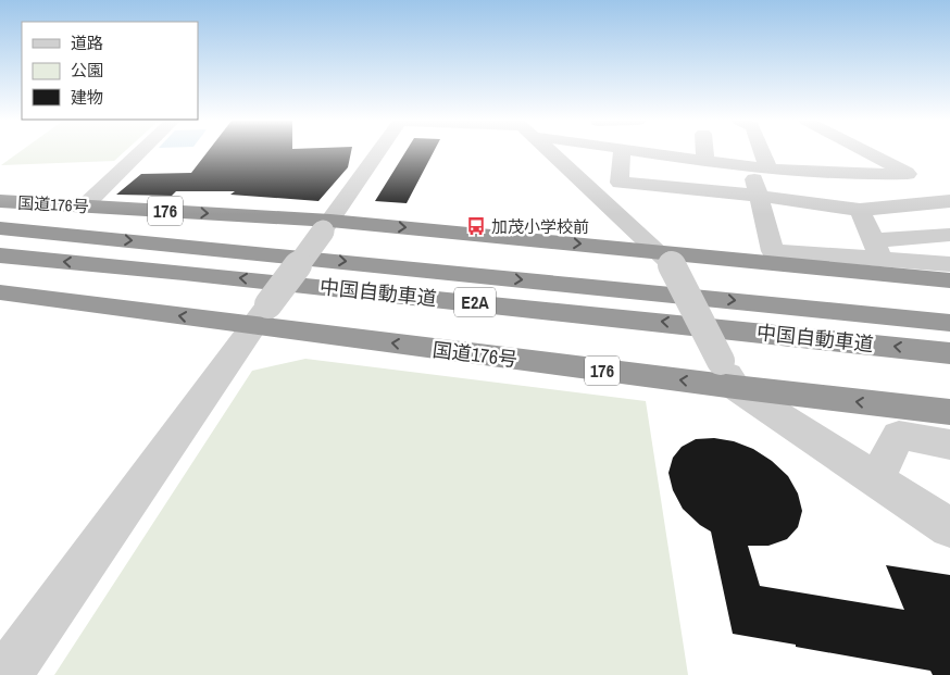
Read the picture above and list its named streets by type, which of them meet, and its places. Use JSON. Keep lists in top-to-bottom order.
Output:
{
  "streets": {
    "highway": [
      "国道176号",
      "176",
      "中国自動車道",
      "E2A"
    ]
  },
  "places": {
    "bus stop": ["加茂小学校前"]
  },
  "legend": ["道路", "公園", "建物"]
}
